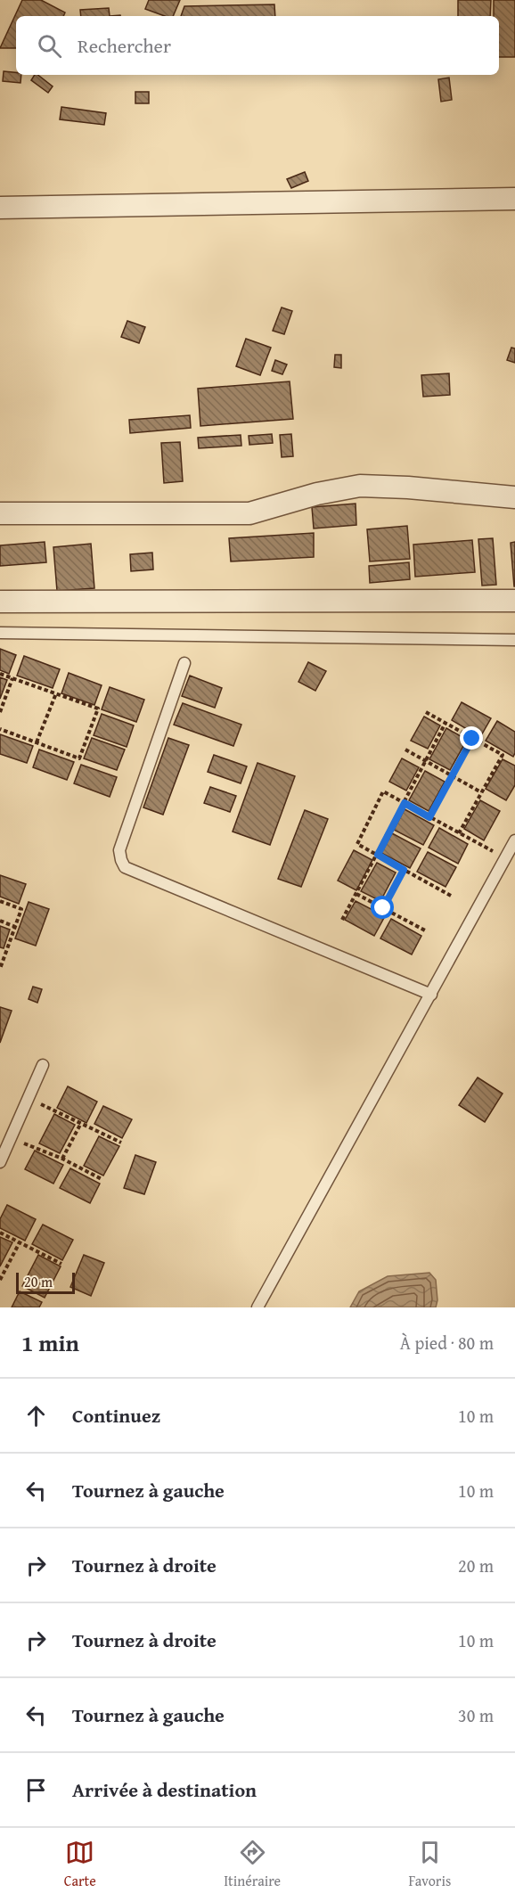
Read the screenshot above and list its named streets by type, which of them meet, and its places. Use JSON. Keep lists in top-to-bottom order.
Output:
{
  "scale_bar": "20 m",
  "page": {
    "search": "Rechercher",
    "scale": "20 m",
    "heading": ["1 min", "À pied · 80 m"],
    "list": [
      ["Continuez", "10 m"],
      ["Tournez à gauche", "10 m"],
      ["Tournez à droite", "20 m"],
      ["Tournez à droite", "10 m"],
      ["Tournez à gauche", "30 m"],
      "Arrivée à destination"
    ],
    "nav": ["Carte", "Itinéraire", "Favoris"]
  }
}
